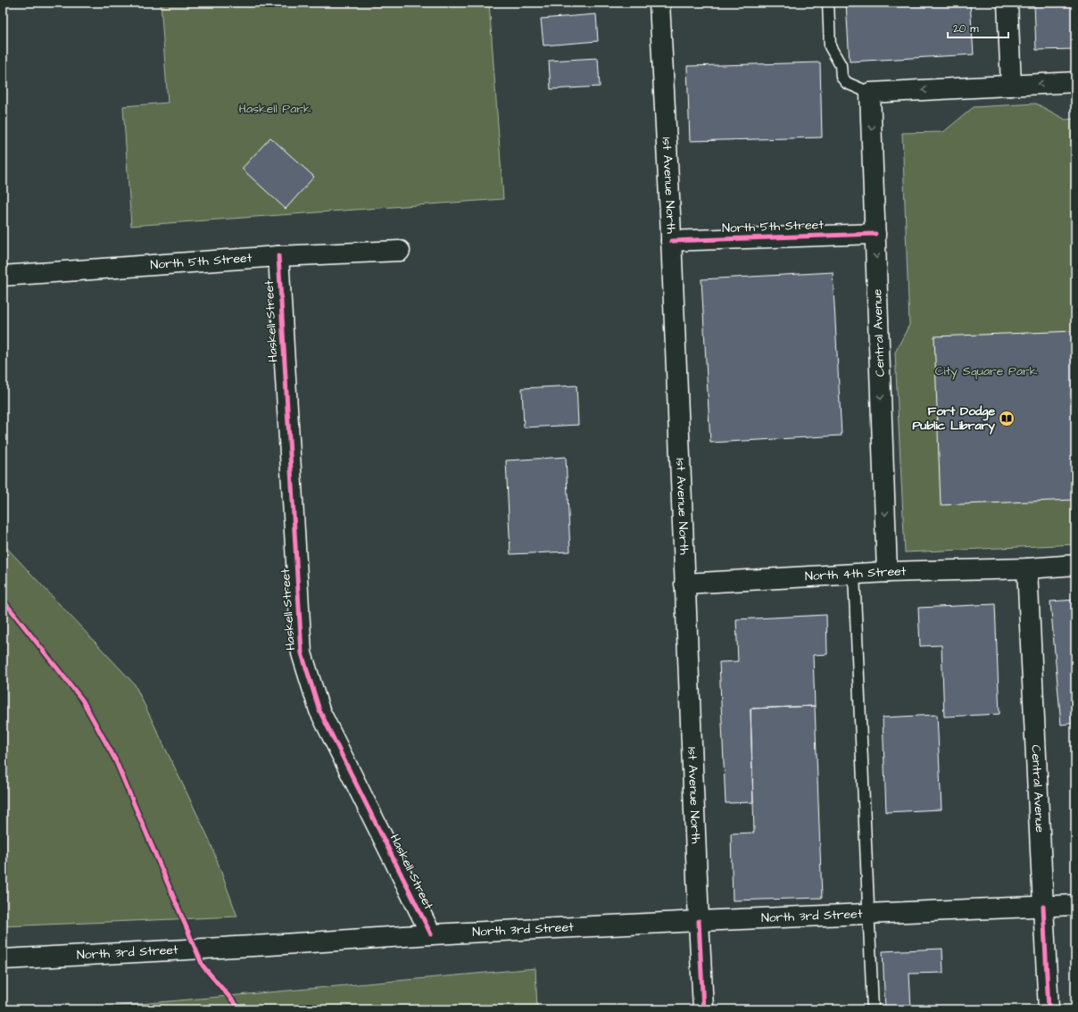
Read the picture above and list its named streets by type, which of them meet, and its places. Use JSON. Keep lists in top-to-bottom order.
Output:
{
  "streets": {
    "main road": [
      "1st Avenue North",
      "North 5th Street",
      "Haskell Street",
      "Central Avenue",
      "North 4th Street",
      "North 3rd Street"
    ]
  },
  "crossings": [
    ["1st Avenue North", "North 5th Street"],
    ["1st Avenue North", "North 4th Street"],
    ["1st Avenue North", "North 3rd Street"],
    ["North 5th Street", "Haskell Street"],
    ["North 5th Street", "Central Avenue"],
    ["Haskell Street", "North 3rd Street"],
    ["Central Avenue", "North 4th Street"],
    ["Central Avenue", "North 3rd Street"]
  ],
  "one_way": ["Central Avenue"],
  "parks": ["Haskell Park", "City Square Park"],
  "places": {
    "library": ["Fort Dodge Public Library"]
  },
  "scale_bar": "20 m"
}
